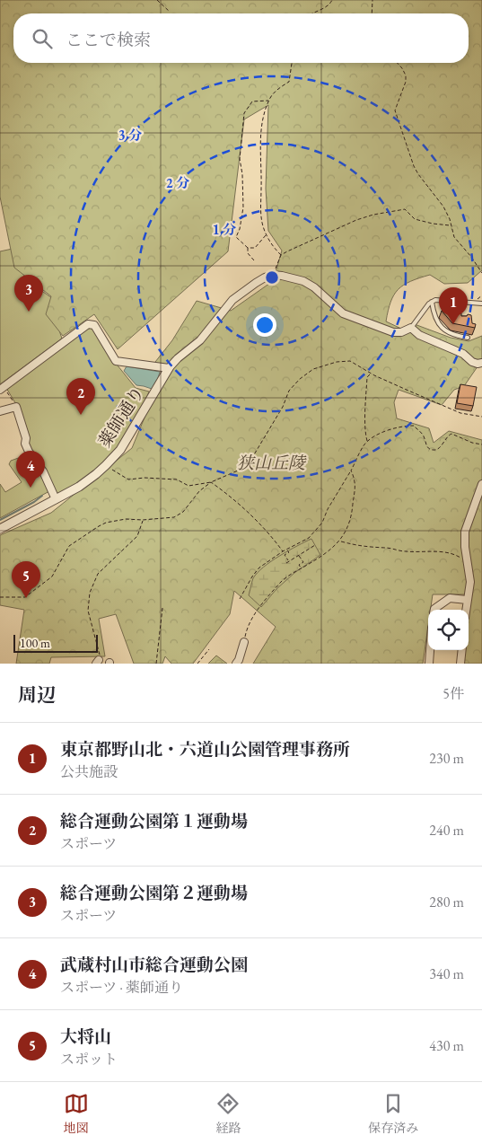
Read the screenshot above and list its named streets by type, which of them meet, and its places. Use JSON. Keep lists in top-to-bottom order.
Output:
{
  "streets": {
    "street": ["薬師通り"]
  },
  "parks": ["狭山丘陵"],
  "scale_bar": "100 m",
  "page": {
    "search": "ここで検索",
    "pins": [
      "3",
      "1",
      "2",
      "4",
      "5"
    ],
    "scale": "100 m",
    "heading": ["周辺", "5件"],
    "list": [
      {
        "mark": "1",
        "name": "東京都野山北・六道山公園管理事務所",
        "note": "公共施設",
        "value": "230 m"
      },
      {
        "mark": "2",
        "name": "総合運動公園第１運動場",
        "note": "スポーツ",
        "value": "240 m"
      },
      {
        "mark": "3",
        "name": "総合運動公園第２運動場",
        "note": "スポーツ",
        "value": "280 m"
      },
      {
        "mark": "4",
        "name": "武蔵村山市総合運動公園",
        "note": "スポーツ · 薬師通り",
        "value": "340 m"
      },
      {
        "mark": "5",
        "name": "大将山",
        "note": "スポット",
        "value": "430 m"
      }
    ],
    "nav": ["地図", "経路", "保存済み"]
  },
  "rings": ["3 分", "2 分", "1 分"]
}
